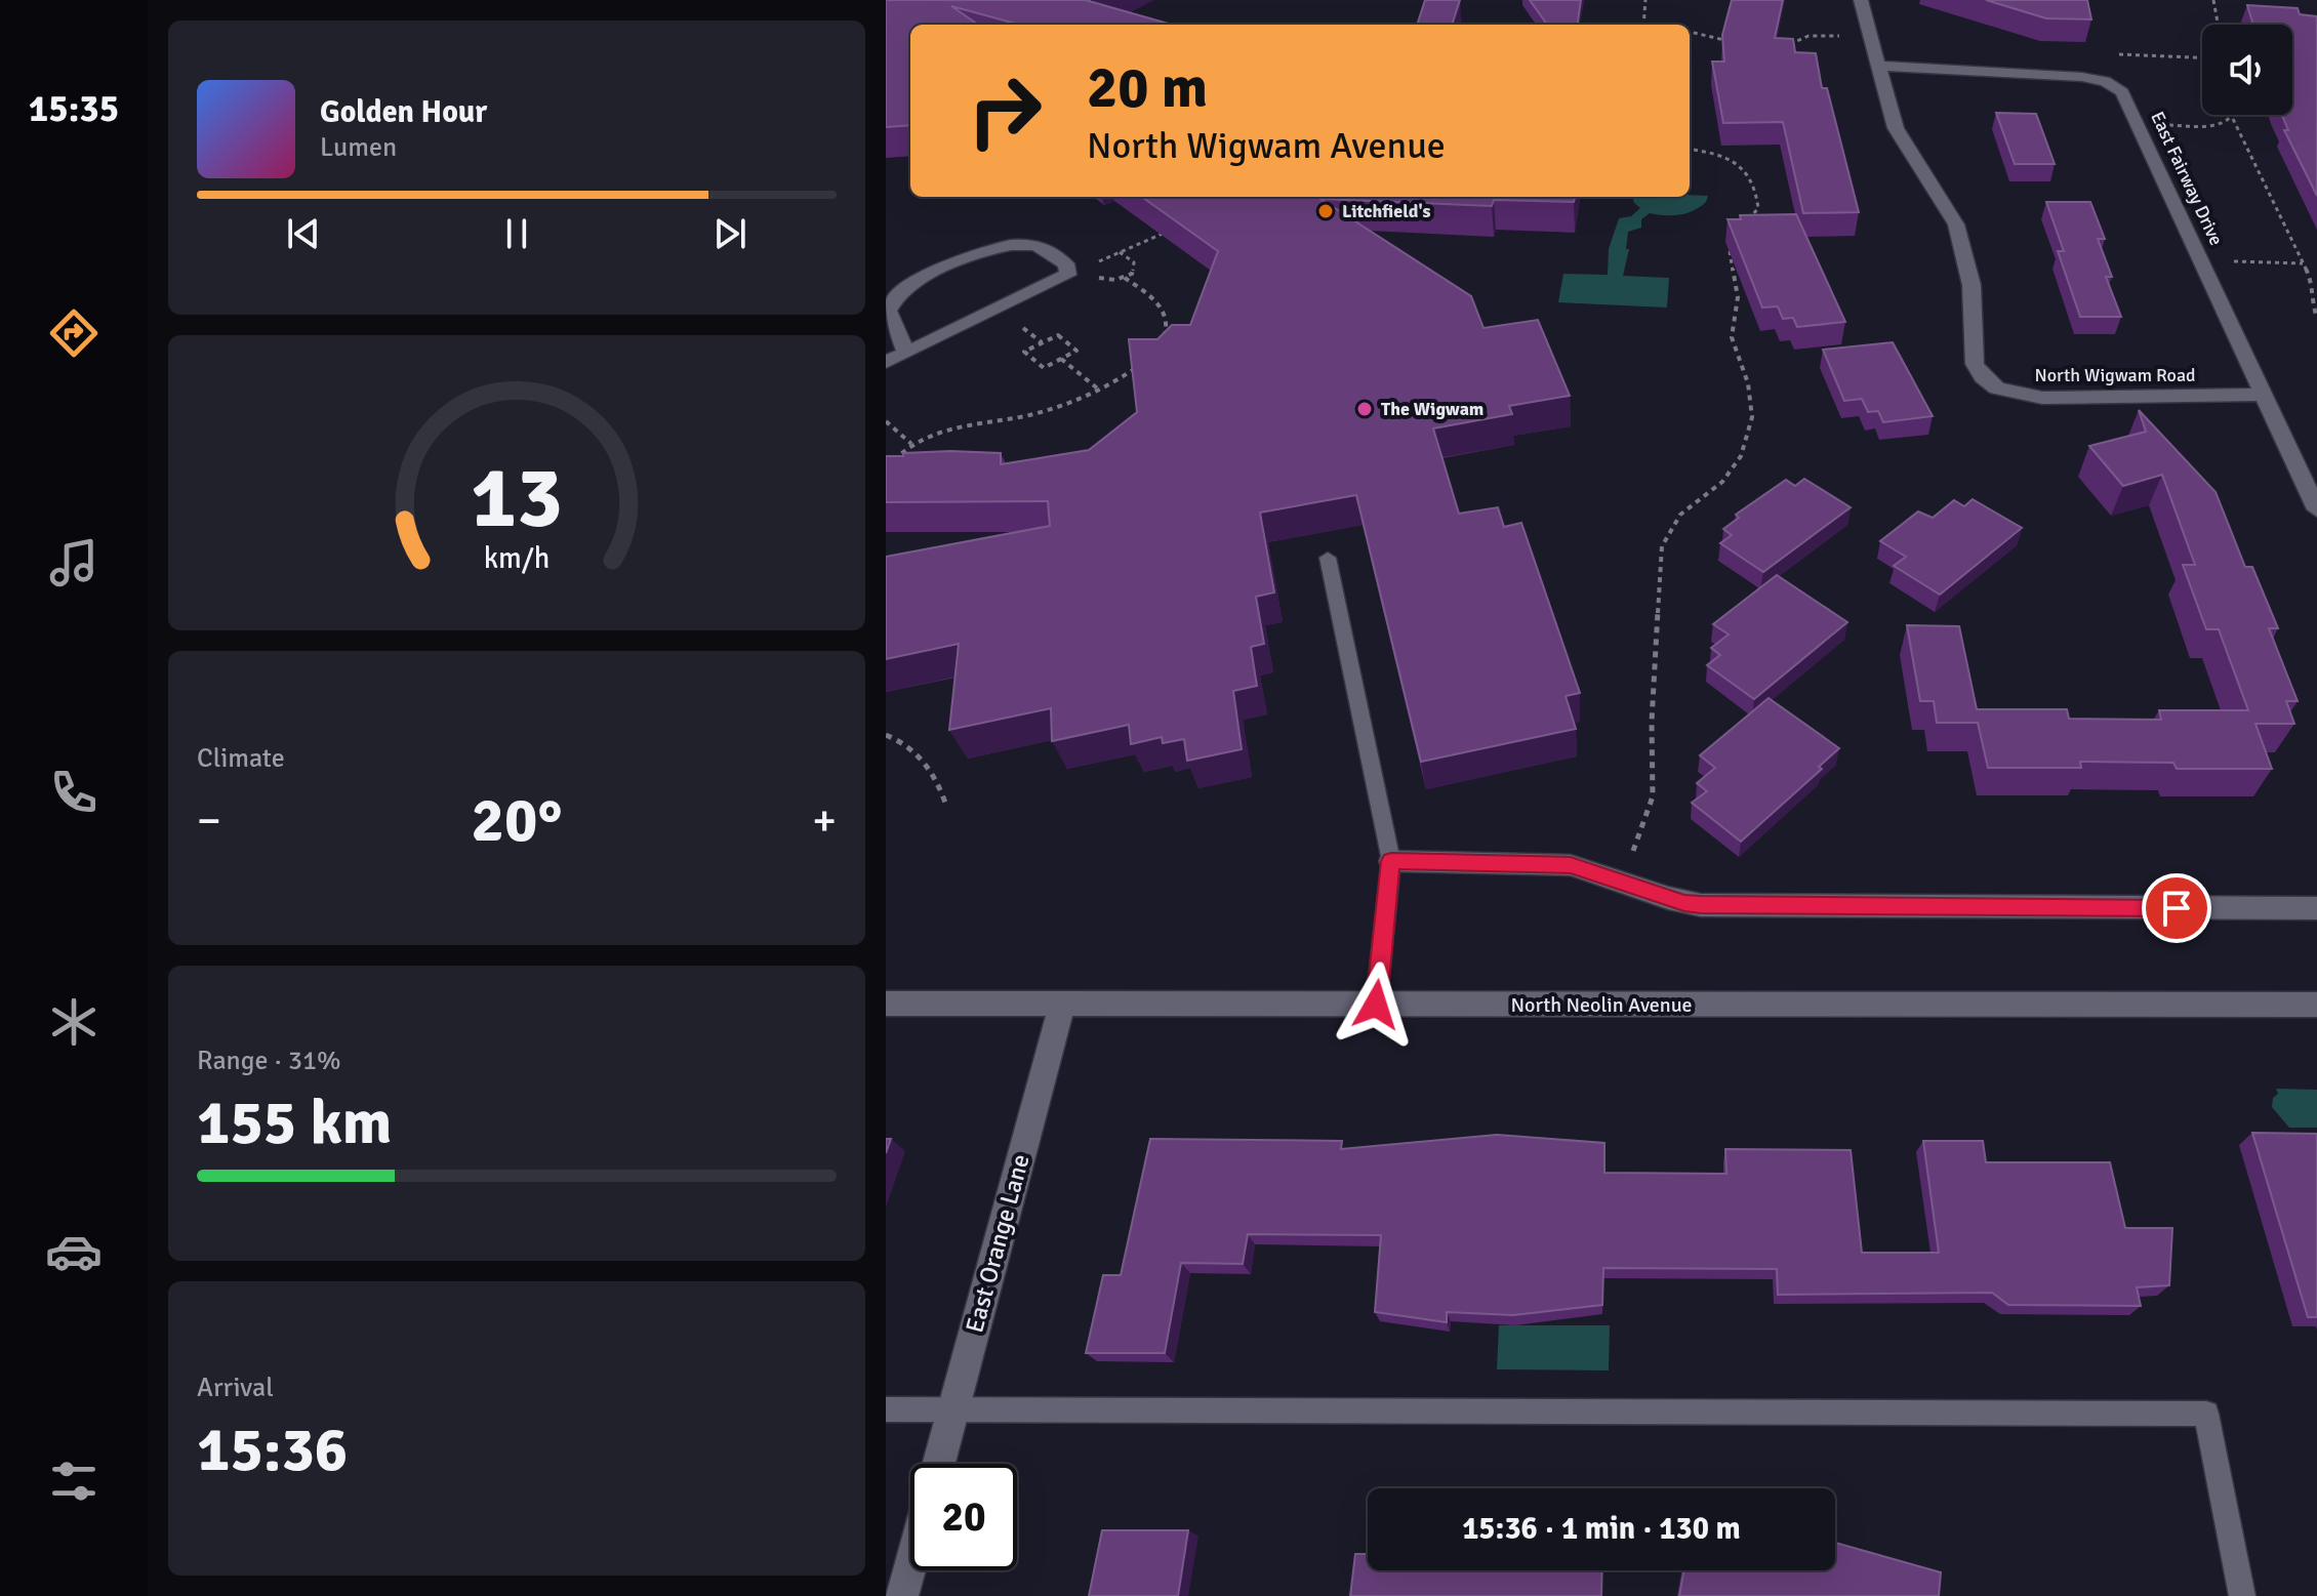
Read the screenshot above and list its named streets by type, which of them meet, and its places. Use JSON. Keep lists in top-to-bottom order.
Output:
{
  "streets": {
    "street": [
      "East Fairway Drive",
      "North Wigwam Road",
      "North Neolin Avenue",
      "East Orange Lane"
    ]
  },
  "crossings": [
    ["East Fairway Drive", "North Wigwam Road"],
    ["North Neolin Avenue", "East Orange Lane"]
  ],
  "places": ["Litchfield's", "The Wigwam"],
  "page": {
    "tabs": "15:35",
    "turn": ["20 m", "North Wigwam Avenue"],
    "song": ["Golden Hour", "Lumen"],
    "tile": [
      "Climate",
      ["Range · 31%", "155 km"],
      ["Arrival", "15:36"]
    ],
    "heat": ["−", "20°", "+"],
    "limit": "20",
    "trip": "15:36 · 1 min · 130 m",
    "gauge": ["13", "km/h"]
  }
}
